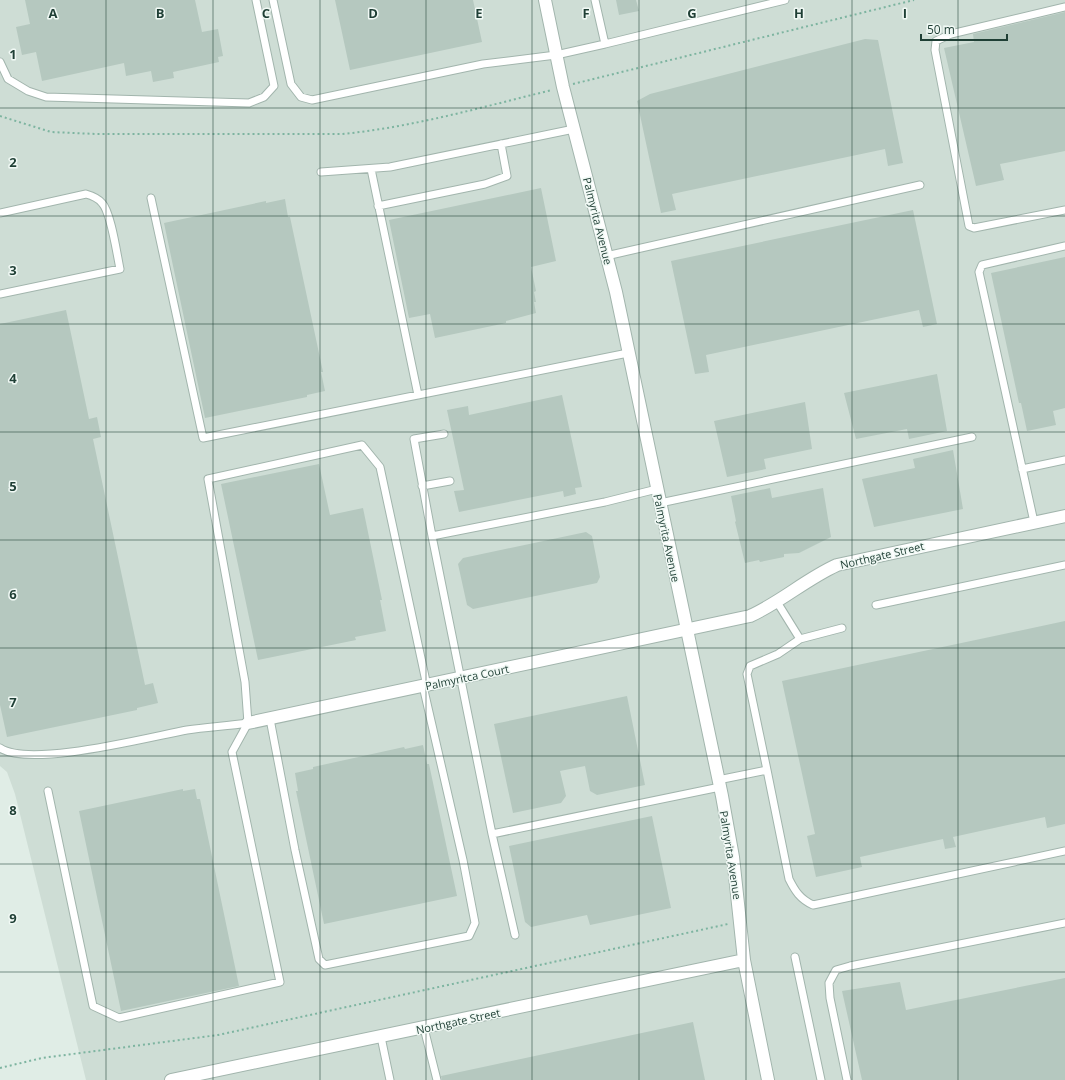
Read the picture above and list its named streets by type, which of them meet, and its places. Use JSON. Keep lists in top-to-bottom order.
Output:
{
  "streets": {
    "street": ["Palmyrita Avenue", "Northgate Street", "Palmyritca Court"]
  },
  "crossings": [
    ["Palmyrita Avenue", "Northgate Street"],
    ["Palmyrita Avenue", "Palmyritca Court"],
    ["Northgate Street", "Palmyritca Court"]
  ],
  "scale_bar": "50 m",
  "grid": {
    "columns": [
      "A",
      "B",
      "C",
      "D",
      "E",
      "F",
      "G",
      "H",
      "I"
    ],
    "rows": [
      "1",
      "2",
      "3",
      "4",
      "5",
      "6",
      "7",
      "8",
      "9"
    ]
  }
}
